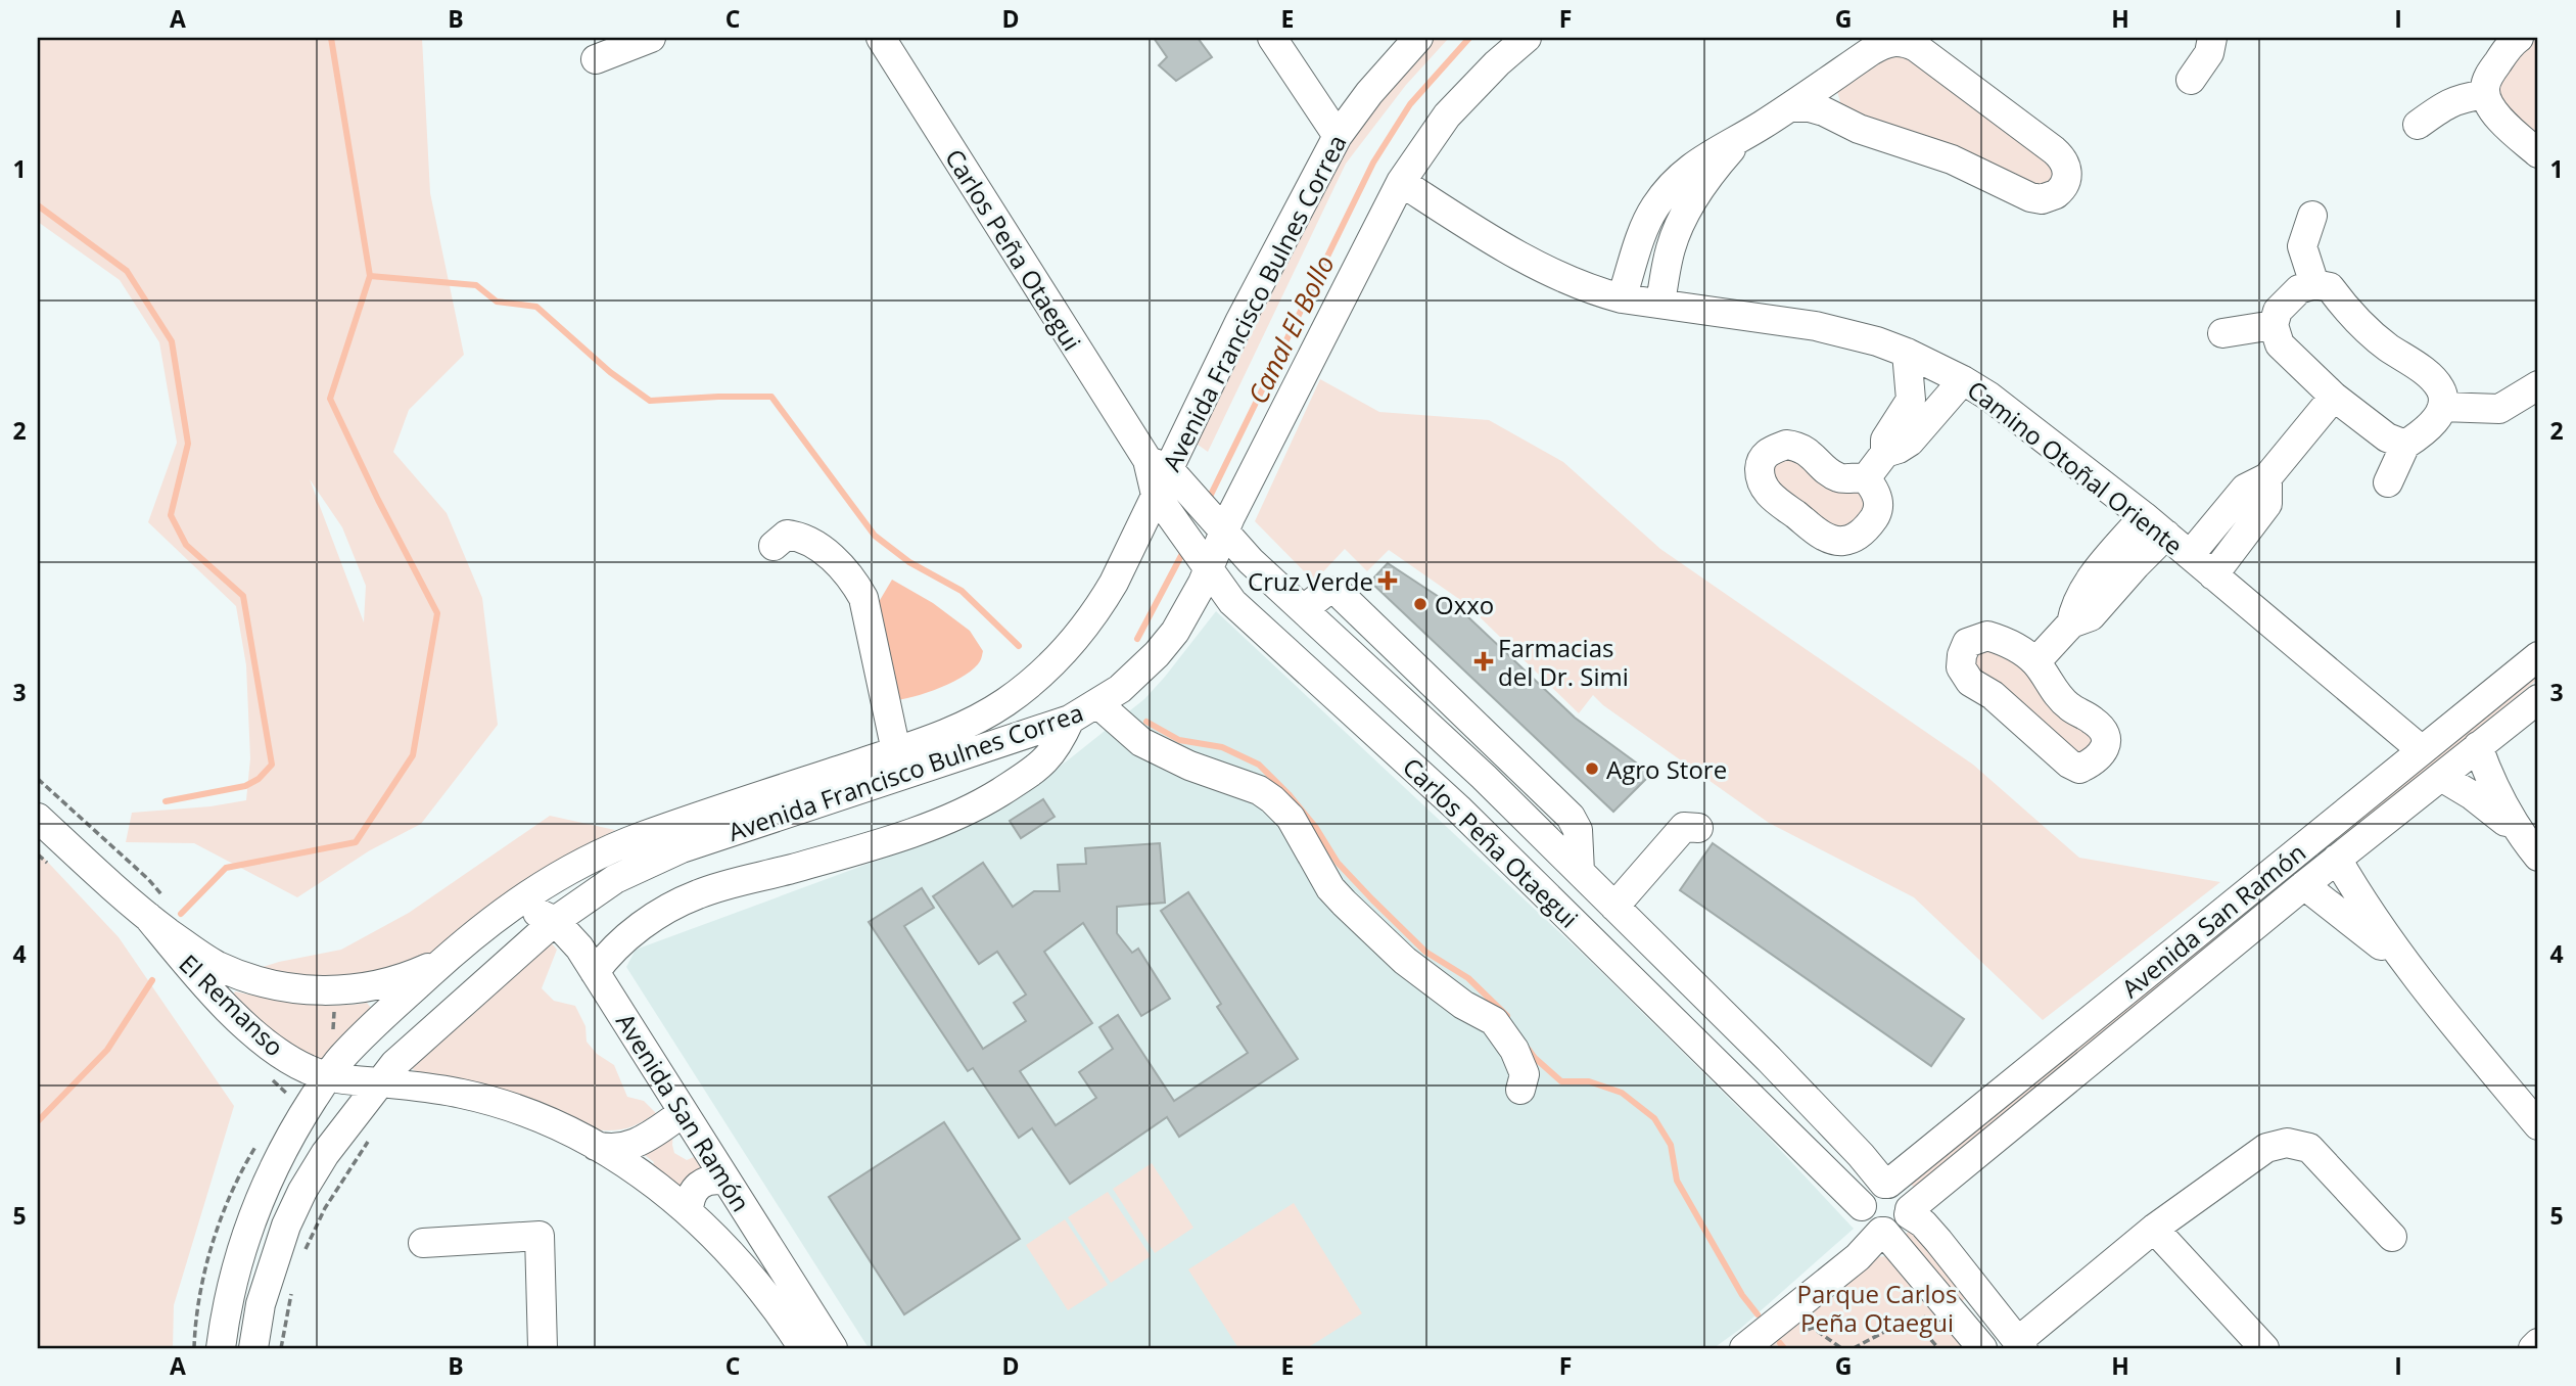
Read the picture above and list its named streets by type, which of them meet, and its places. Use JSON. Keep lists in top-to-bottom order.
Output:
{
  "streets": {
    "street": [
      "Carlos Peña Otaegui",
      "Avenida Francisco Bulnes Correa",
      "Camino Otoñal Oriente",
      "Avenida San Ramón",
      "El Remanso"
    ]
  },
  "crossings": [
    ["Carlos Peña Otaegui", "Avenida Francisco Bulnes Correa"],
    ["Carlos Peña Otaegui", "Avenida San Ramón"],
    ["Avenida Francisco Bulnes Correa", "Camino Otoñal Oriente"],
    ["Avenida Francisco Bulnes Correa", "Avenida San Ramón"],
    ["Avenida Francisco Bulnes Correa", "El Remanso"],
    ["Camino Otoñal Oriente", "Avenida San Ramón"],
    ["Avenida San Ramón", "El Remanso"]
  ],
  "water": ["Canal El Bollo"],
  "parks": ["Parque Carlos Peña Otaegui"],
  "places": {
    "health": ["Cruz Verde", "Farmacias del Dr. Simi"],
    "other": ["Oxxo", "Agro Store"]
  },
  "grid": {
    "columns": [
      "A",
      "B",
      "C",
      "D",
      "E",
      "F",
      "G",
      "H",
      "I"
    ],
    "rows": [
      "1",
      "2",
      "3",
      "4",
      "5"
    ]
  }
}
